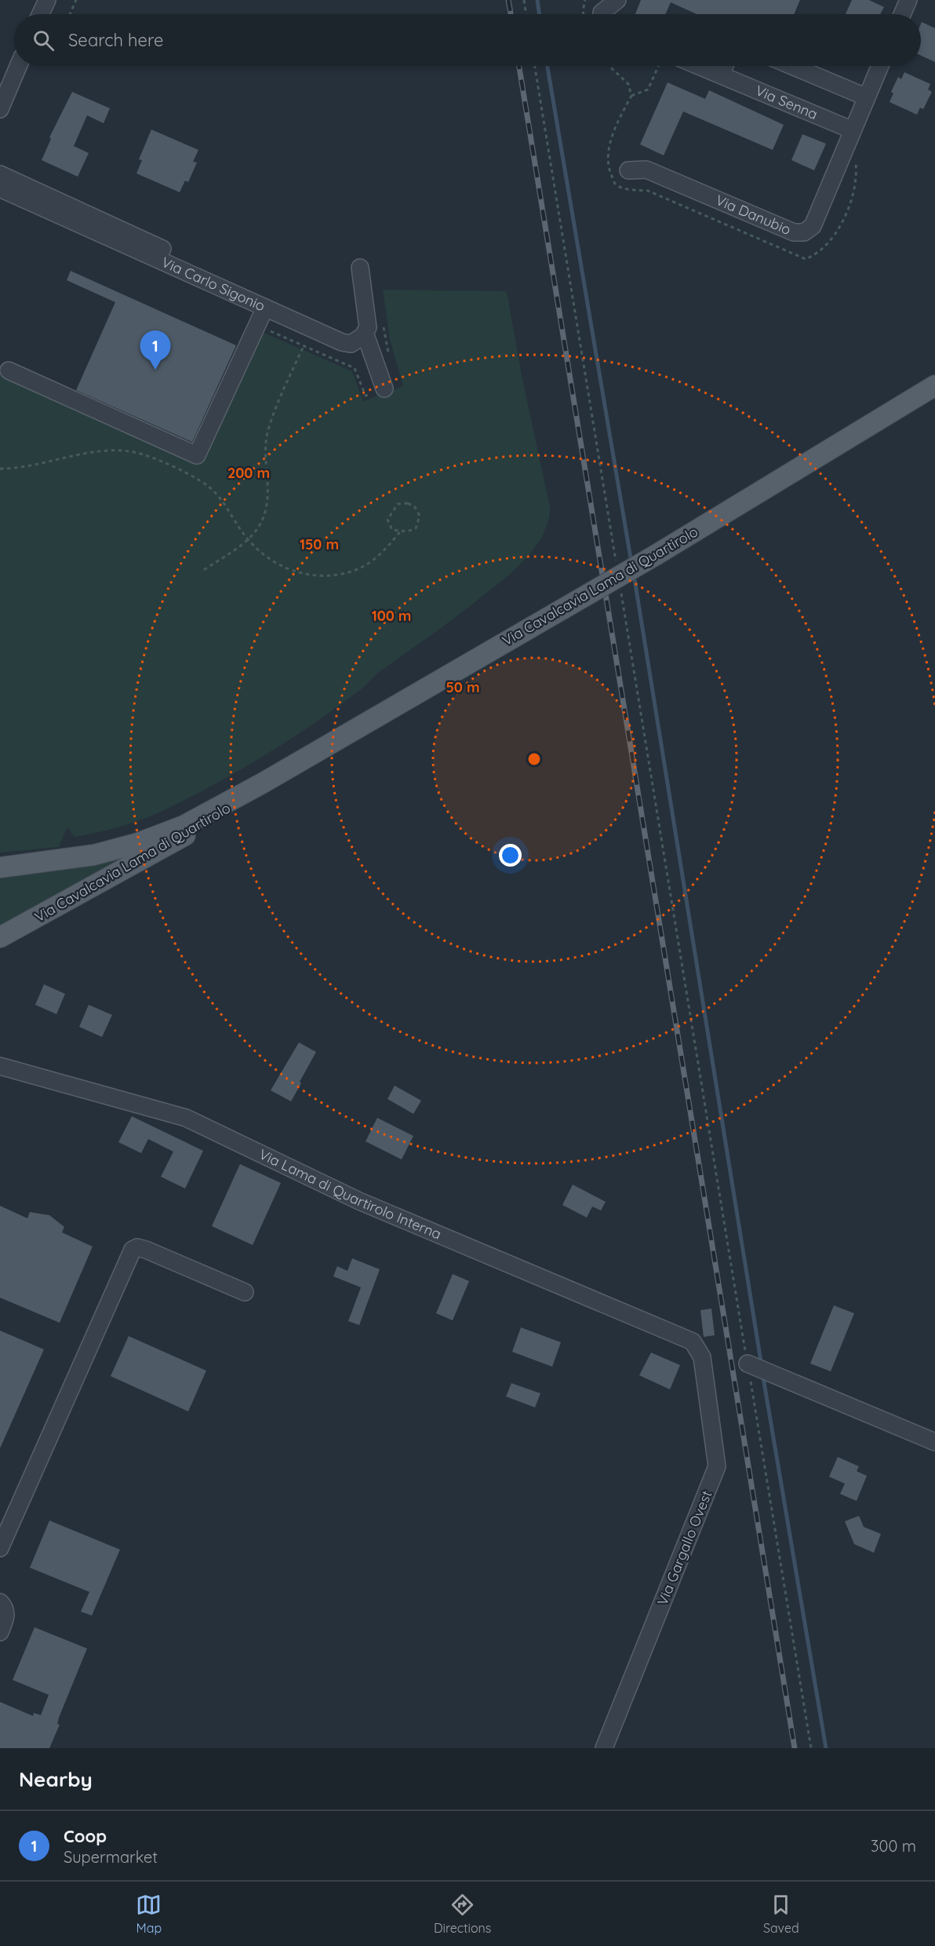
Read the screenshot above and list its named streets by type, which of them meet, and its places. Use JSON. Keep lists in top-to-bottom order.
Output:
{
  "streets": {
    "main road": ["Via Cavalcavia Lama di Quartirolo"],
    "street": [
      "Via Senna",
      "Via Danubio",
      "Via Carlo Sigonio",
      "Via Lama di Quartirolo Interna",
      "Via Gargallo Ovest"
    ]
  },
  "crossings": [
    ["Via Senna", "Via Danubio"],
    ["Via Lama di Quartirolo Interna", "Via Gargallo Ovest"]
  ],
  "page": {
    "search": "Search here",
    "pins": "1",
    "heading": "Nearby",
    "list": [
      {
        "mark": "1",
        "name": "Coop",
        "note": "Supermarket",
        "value": "300 m"
      }
    ],
    "nav": ["Map", "Directions", "Saved"]
  },
  "rings": [
    "200 m",
    "150 m",
    "100 m",
    "50 m"
  ]
}
